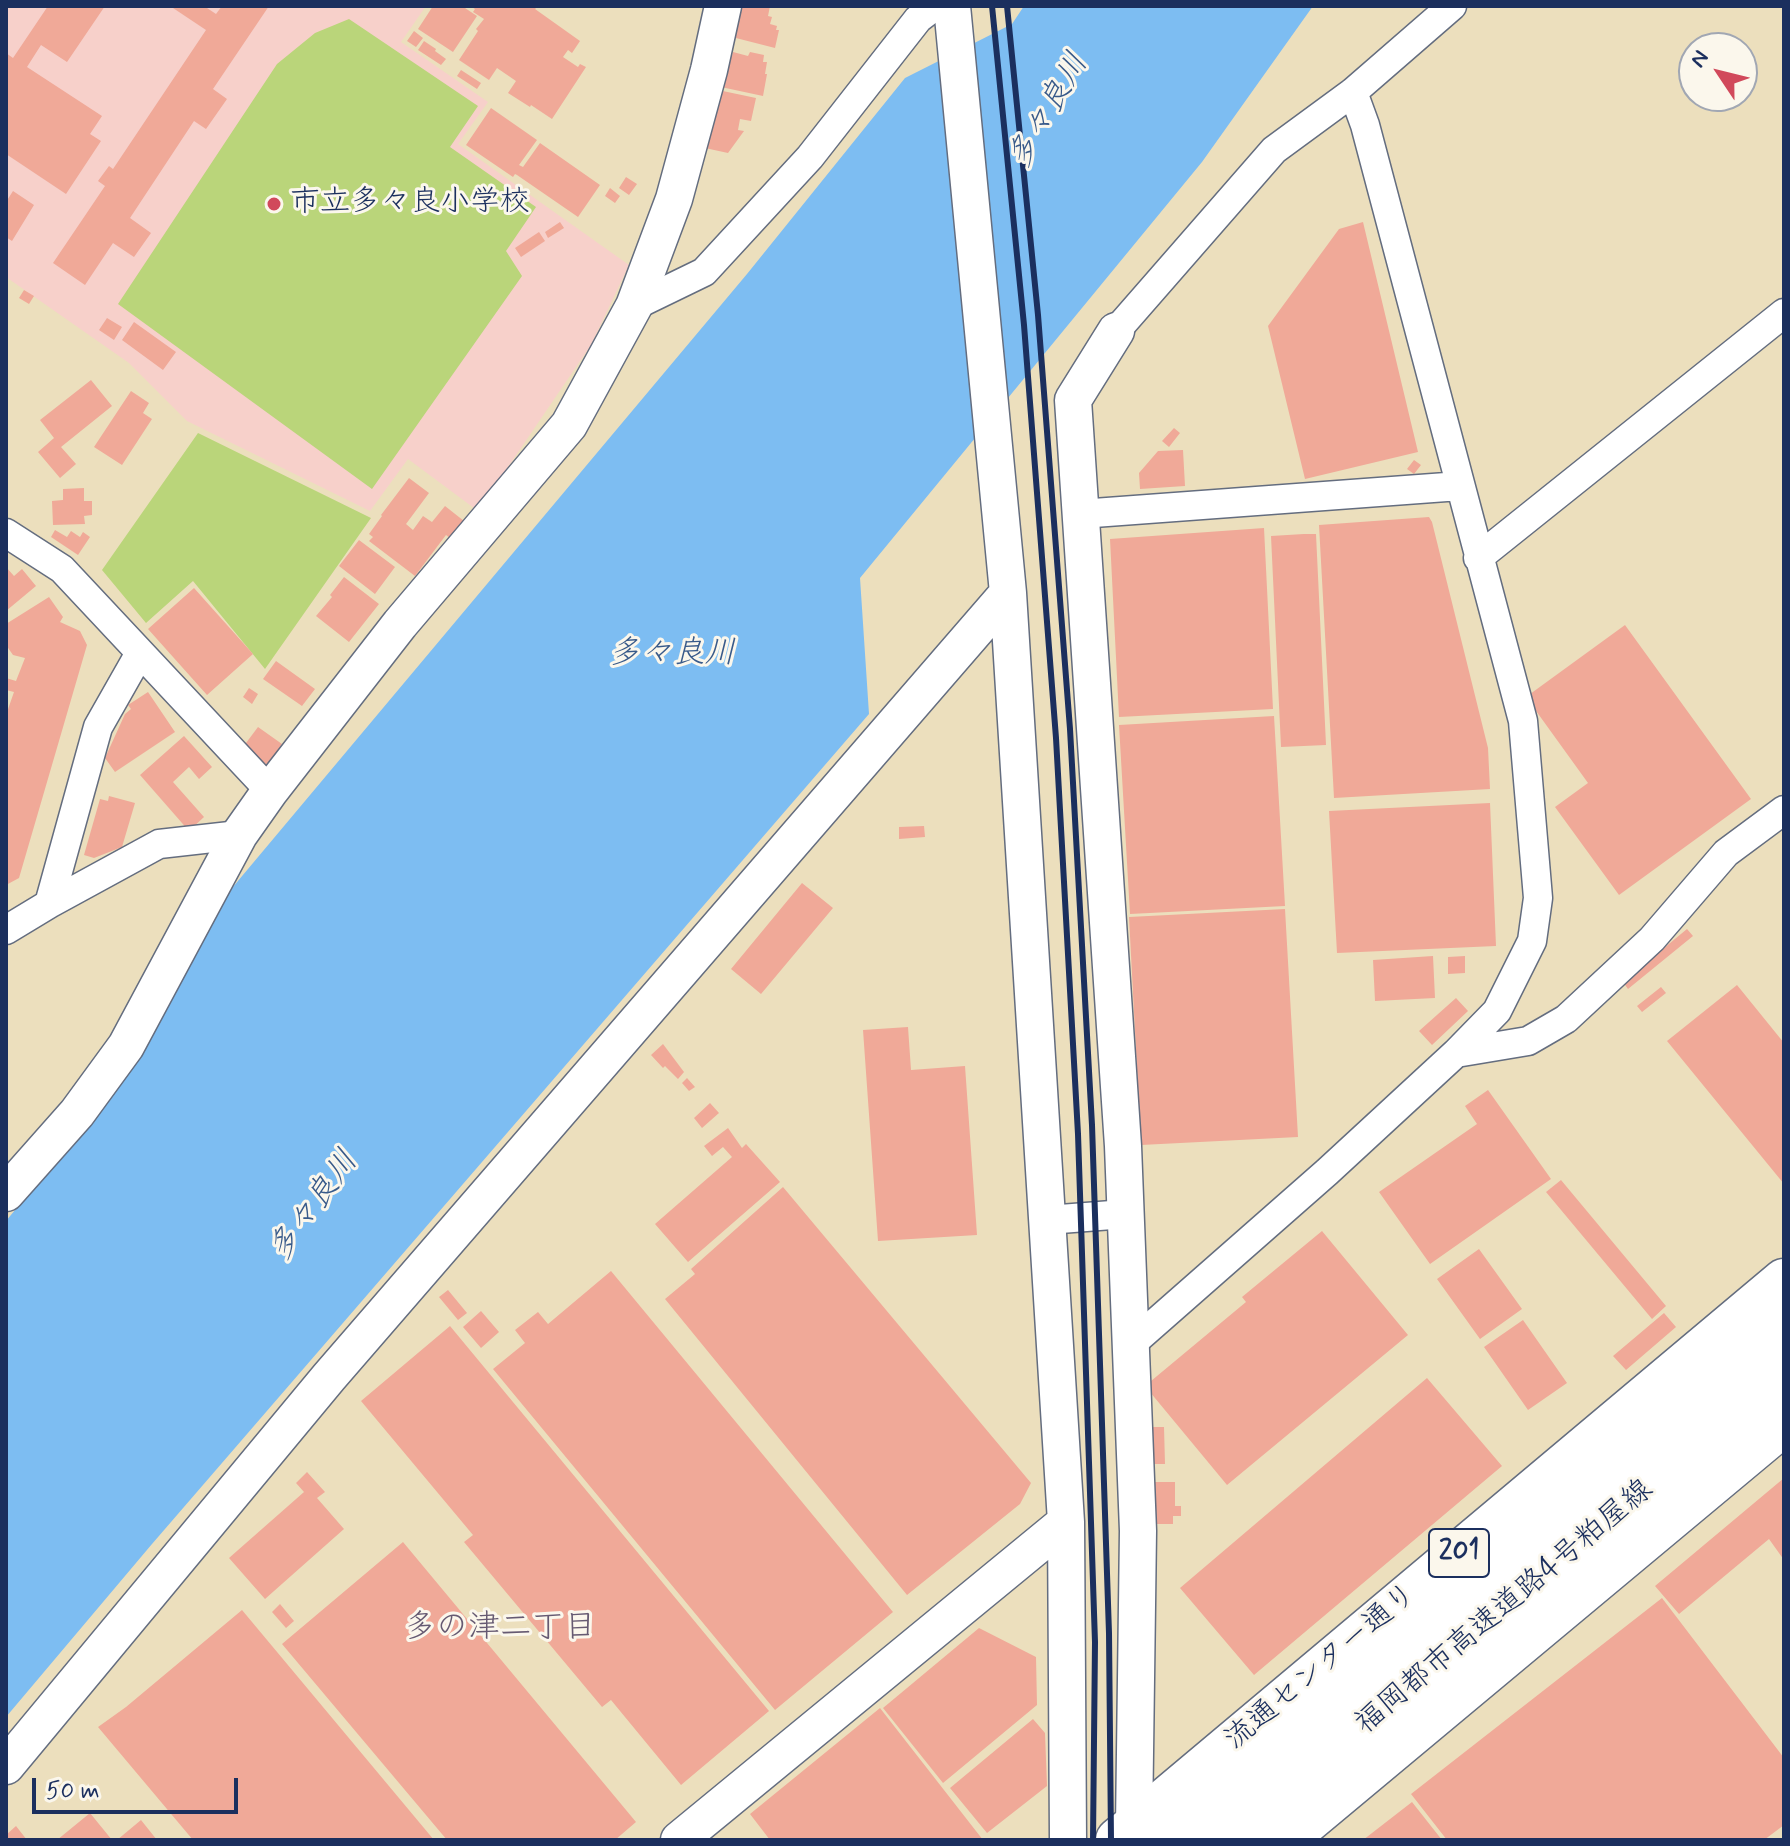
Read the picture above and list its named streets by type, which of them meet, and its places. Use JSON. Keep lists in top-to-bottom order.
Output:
{
  "streets": {
    "highway": ["201", "福岡都市高速道路4号粕屋線", "流通センター通り"]
  },
  "crossings": [
    ["福岡都市高速道路4号粕屋線", "流通センター通り"]
  ],
  "districts": ["多の津二丁目"],
  "water": ["多々良川"],
  "places": ["市立多々良小学校"],
  "scale_bar": "50 m",
  "north": "top left"
}
